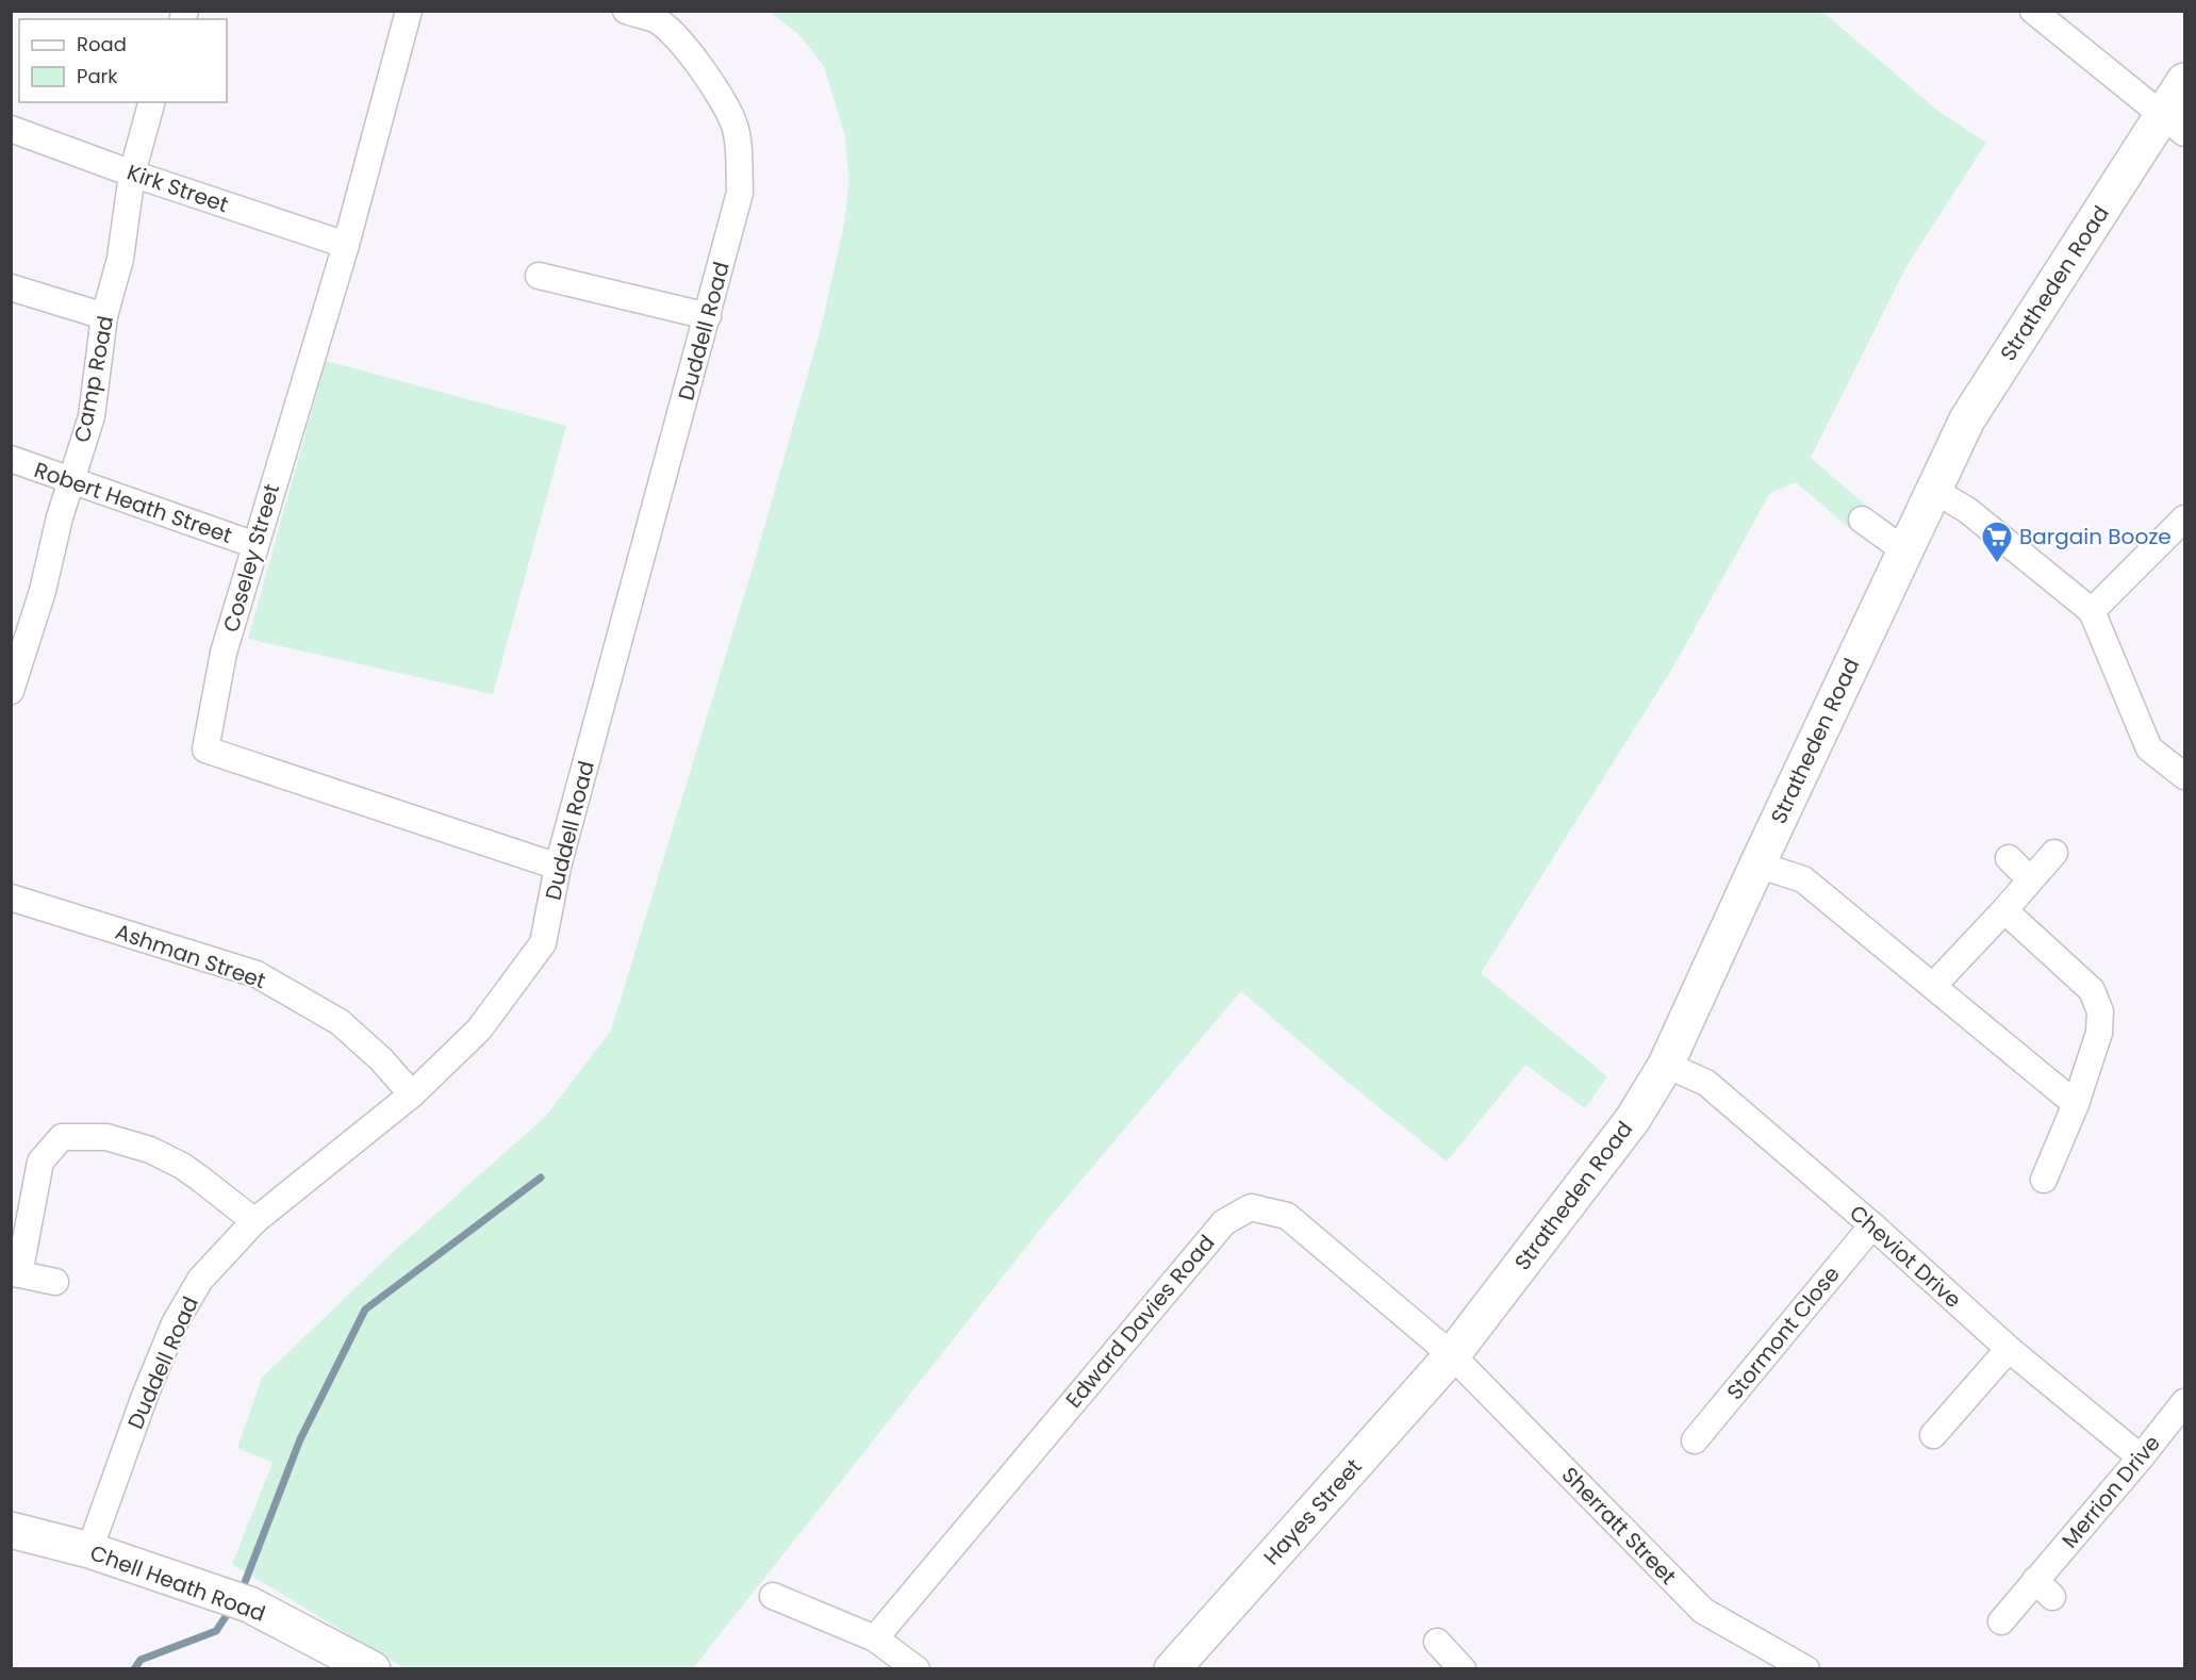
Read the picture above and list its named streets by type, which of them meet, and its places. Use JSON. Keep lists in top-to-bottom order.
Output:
{
  "streets": {
    "street": [
      "Kirk Street",
      "Stratheden Road",
      "Duddell Road",
      "Camp Road",
      "Robert Heath Street",
      "Coseley Street",
      "Ashman Street",
      "Cheviot Drive",
      "Edward Davies Road",
      "Stormont Close",
      "Merrion Drive",
      "Hayes Street",
      "Sherratt Street",
      "Chell Heath Road"
    ]
  },
  "crossings": [
    ["Kirk Street", "Camp Road"],
    ["Kirk Street", "Coseley Street"],
    ["Stratheden Road", "Cheviot Drive"],
    ["Stratheden Road", "Edward Davies Road"],
    ["Stratheden Road", "Hayes Street"],
    ["Stratheden Road", "Sherratt Street"],
    ["Duddell Road", "Coseley Street"],
    ["Duddell Road", "Ashman Street"],
    ["Duddell Road", "Chell Heath Road"],
    ["Camp Road", "Robert Heath Street"],
    ["Robert Heath Street", "Coseley Street"],
    ["Cheviot Drive", "Stormont Close"],
    ["Cheviot Drive", "Merrion Drive"],
    ["Edward Davies Road", "Hayes Street"],
    ["Edward Davies Road", "Sherratt Street"],
    ["Hayes Street", "Sherratt Street"]
  ],
  "places": {
    "supermarket": ["Bargain Booze"]
  },
  "legend": ["Road", "Park"]
}
